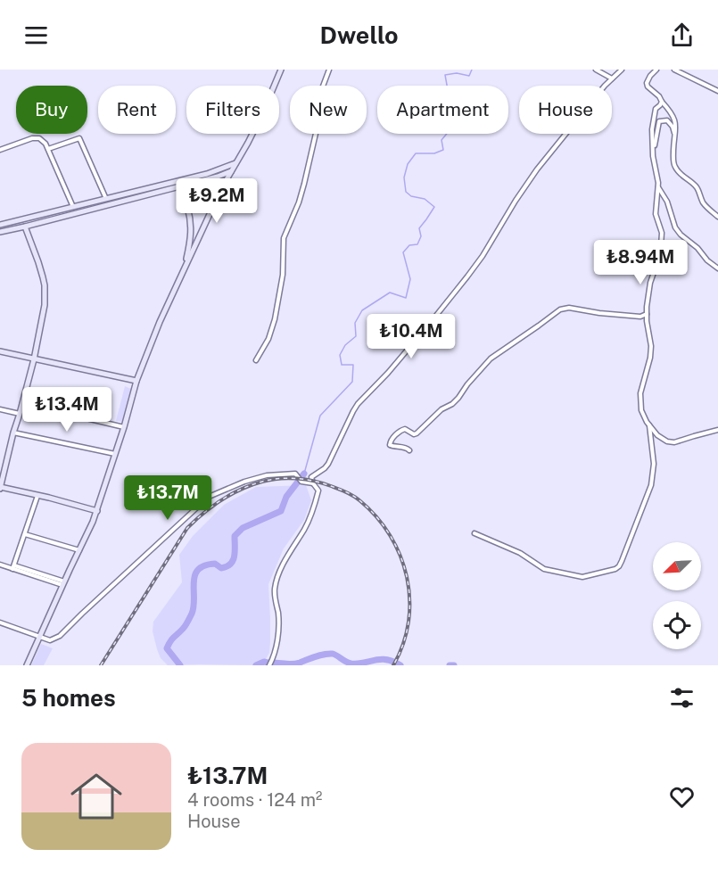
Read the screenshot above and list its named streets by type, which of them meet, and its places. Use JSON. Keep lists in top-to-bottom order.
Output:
{
  "north": "bottom left",
  "page": {
    "header": "Dwello",
    "chip": [
      "Buy",
      "Rent",
      "Filters",
      "New",
      "Apartment",
      "House"
    ],
    "price": [
      "₺9.2M",
      "₺8.94M",
      "₺10.4M",
      "₺13.4M",
      "₺13.7M"
    ],
    "heading": "5 homes",
    "list": [
      {
        "name": "₺13.7M",
        "note": "4 rooms · 124 m² · House"
      }
    ]
  }
}
